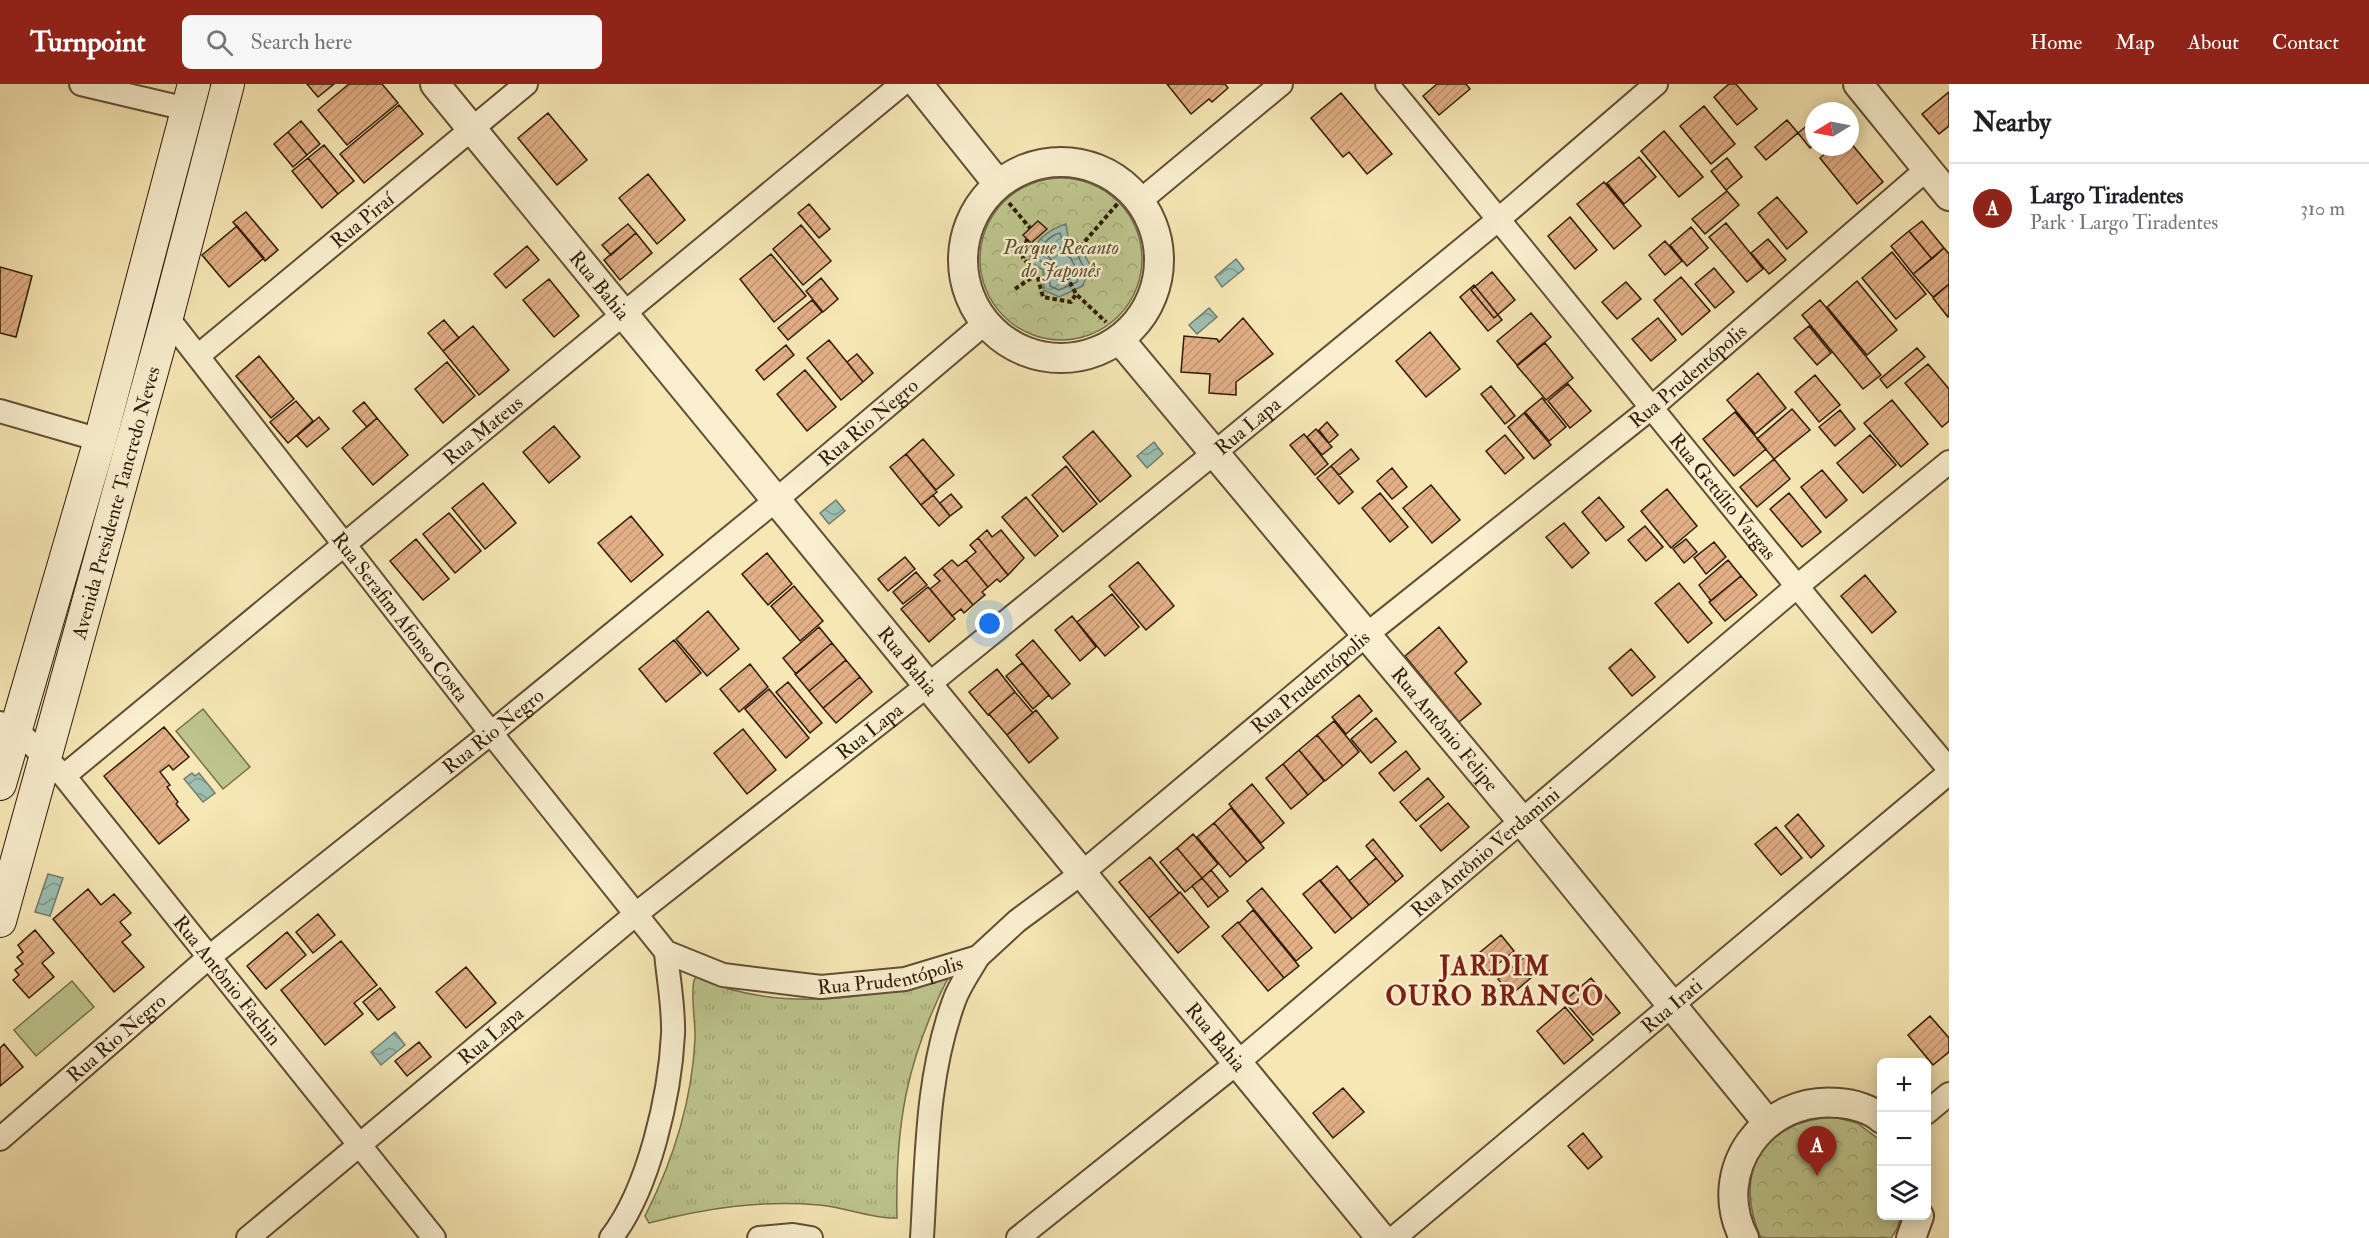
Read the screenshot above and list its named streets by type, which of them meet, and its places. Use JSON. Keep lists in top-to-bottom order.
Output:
{
  "streets": {
    "main road": ["Avenida Presidente Tancredo Neves"],
    "street": [
      "Rua Piraí",
      "Rua Bahia",
      "Rua Prudentópolis",
      "Rua Rio Negro",
      "Rua Lapa",
      "Rua Mateus",
      "Rua Getúlio Vargas",
      "Rua Serafim Afonso Costa",
      "Rua Antônio Felipe",
      "Rua Antônio Verdamini",
      "Rua Antônio Fachin",
      "Rua Irati"
    ]
  },
  "crossings": [
    ["Rua Piraí", "Rua Bahia"],
    ["Rua Piraí", "Rua Serafim Afonso Costa"],
    ["Rua Bahia", "Rua Prudentópolis"],
    ["Rua Bahia", "Rua Rio Negro"],
    ["Rua Bahia", "Rua Lapa"],
    ["Rua Bahia", "Rua Mateus"],
    ["Rua Bahia", "Rua Antônio Verdamini"],
    ["Rua Prudentópolis", "Rua Lapa"],
    ["Rua Prudentópolis", "Rua Getúlio Vargas"],
    ["Rua Prudentópolis", "Rua Serafim Afonso Costa"],
    ["Rua Prudentópolis", "Rua Antônio Felipe"],
    ["Rua Rio Negro", "Rua Serafim Afonso Costa"],
    ["Rua Rio Negro", "Rua Antônio Felipe"],
    ["Rua Rio Negro", "Rua Antônio Fachin"],
    ["Rua Lapa", "Rua Getúlio Vargas"],
    ["Rua Lapa", "Rua Serafim Afonso Costa"],
    ["Rua Lapa", "Rua Antônio Felipe"],
    ["Rua Lapa", "Rua Antônio Fachin"],
    ["Rua Mateus", "Avenida Presidente Tancredo Neves"],
    ["Rua Mateus", "Rua Serafim Afonso Costa"],
    ["Rua Mateus", "Rua Antônio Fachin"],
    ["Rua Getúlio Vargas", "Rua Antônio Verdamini"],
    ["Rua Getúlio Vargas", "Rua Irati"],
    ["Avenida Presidente Tancredo Neves", "Rua Serafim Afonso Costa"],
    ["Avenida Presidente Tancredo Neves", "Rua Antônio Fachin"],
    ["Rua Antônio Felipe", "Rua Antônio Verdamini"],
    ["Rua Antônio Felipe", "Rua Irati"]
  ],
  "districts": ["JARDIM OURO BRANCO"],
  "parks": ["Parque Recanto do Japonês"],
  "north": "left",
  "page": {
    "header": "Turnpoint",
    "search": "Search here",
    "nav": [
      "Home",
      "Map",
      "About",
      "Contact"
    ],
    "heading": "Nearby",
    "list": [
      {
        "mark": "A",
        "name": "Largo Tiradentes",
        "note": "Park · Largo Tiradentes",
        "value": "310 m"
      }
    ],
    "map_buttons": ["+", "−"],
    "pins": "A"
  }
}
